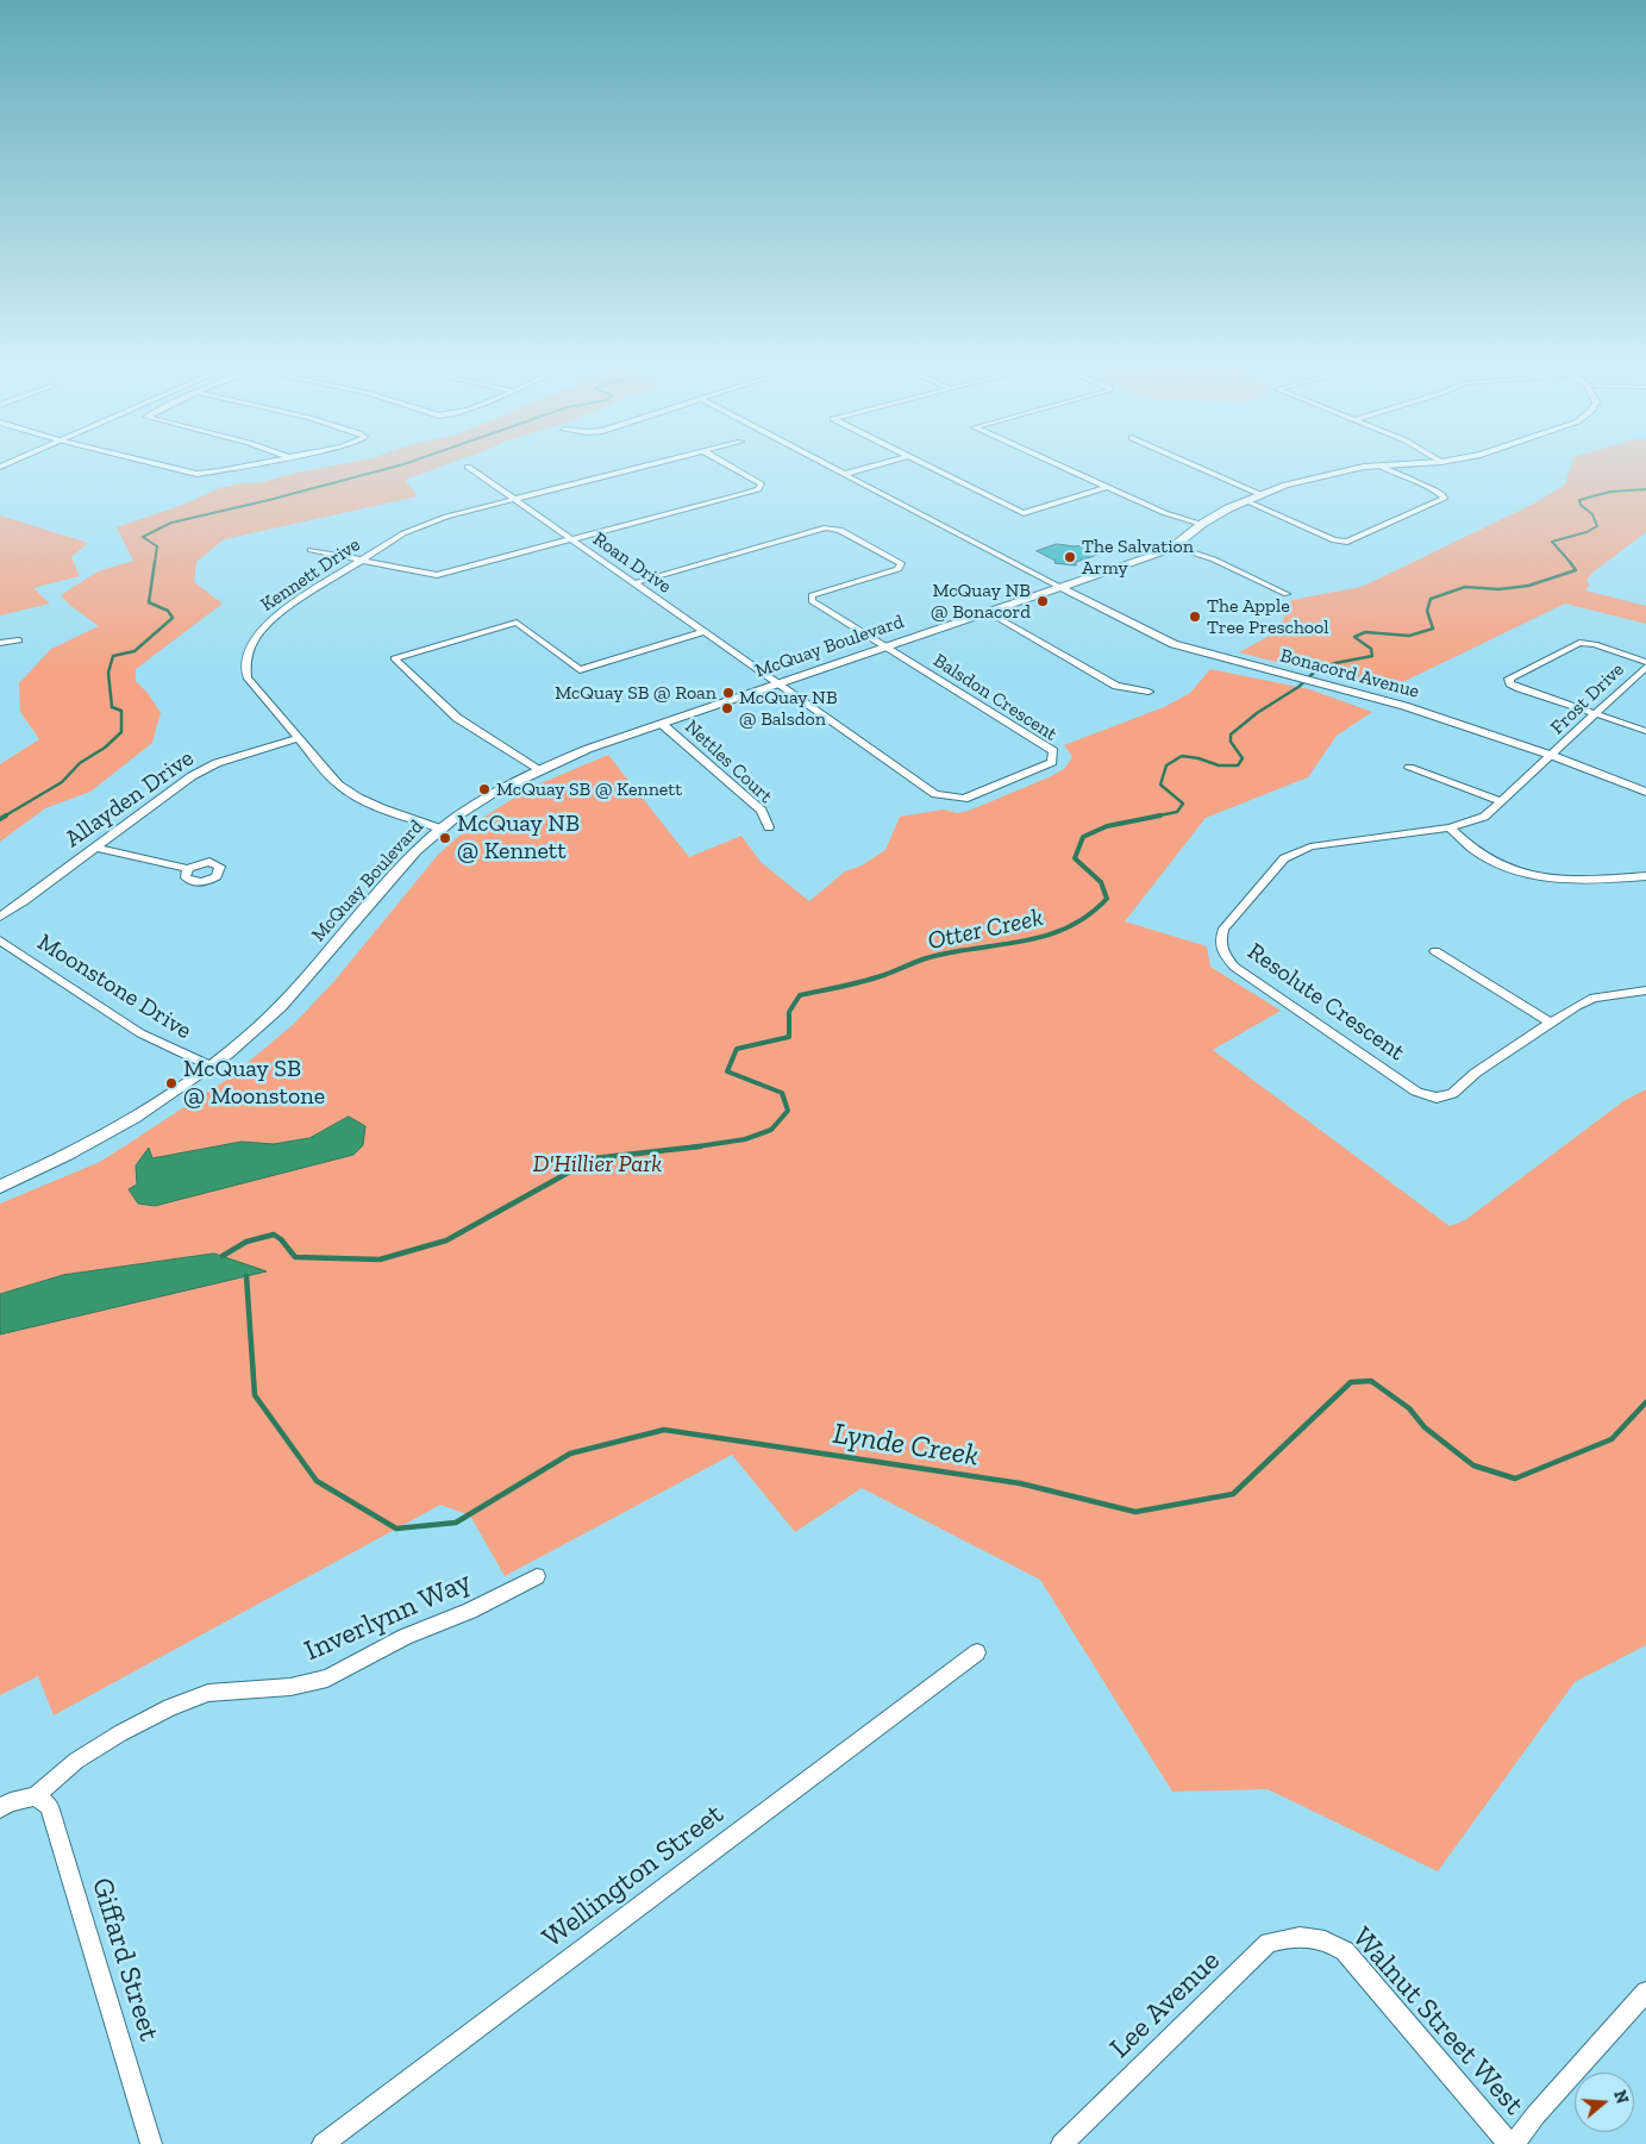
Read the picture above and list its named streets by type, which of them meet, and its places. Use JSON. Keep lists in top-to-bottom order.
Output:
{
  "streets": {
    "street": [
      "Roan Drive",
      "Kennett Drive",
      "McQuay Boulevard",
      "Bonacord Avenue",
      "Balsdon Crescent",
      "Frost Drive",
      "Nettles Court",
      "Allayden Drive",
      "Moonstone Drive",
      "Resolute Crescent",
      "Inverlynn Way",
      "Wellington Street",
      "Giffard Street",
      "Lee Avenue",
      "Walnut Street West"
    ]
  },
  "crossings": [
    ["Roan Drive", "Kennett Drive"],
    ["Roan Drive", "McQuay Boulevard"],
    ["Roan Drive", "Balsdon Crescent"],
    ["Kennett Drive", "McQuay Boulevard"],
    ["Kennett Drive", "Allayden Drive"],
    ["McQuay Boulevard", "Bonacord Avenue"],
    ["McQuay Boulevard", "Balsdon Crescent"],
    ["McQuay Boulevard", "Nettles Court"],
    ["McQuay Boulevard", "Moonstone Drive"],
    ["Bonacord Avenue", "Frost Drive"],
    ["Bonacord Avenue", "Resolute Crescent"],
    ["Frost Drive", "Resolute Crescent"],
    ["Inverlynn Way", "Giffard Street"],
    ["Lee Avenue", "Walnut Street West"]
  ],
  "water": ["Otter Creek", "Lynde Creek"],
  "parks": ["D'Hillier Park"],
  "places": [
    "The Salvation Army",
    "McQuay NB @ Bonacord",
    "The Apple Tree Preschool",
    "McQuay SB @ Roan",
    "McQuay NB @ Balsdon",
    "McQuay SB @ Kennett",
    "McQuay NB @ Kennett",
    "McQuay SB @ Moonstone"
  ],
  "north": "right"
}
